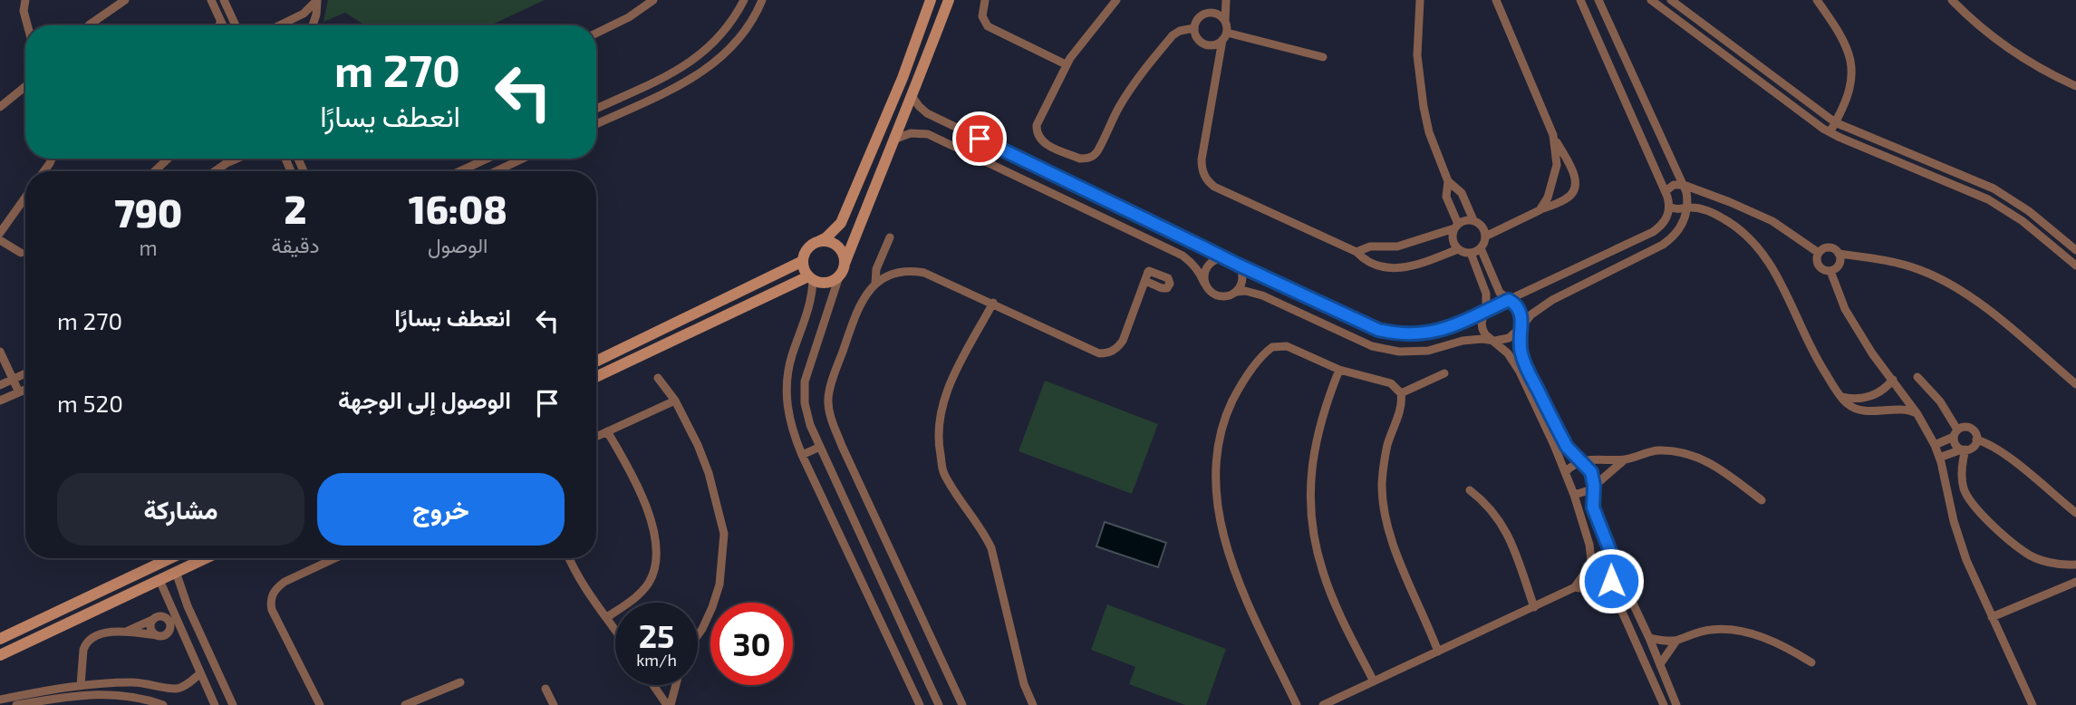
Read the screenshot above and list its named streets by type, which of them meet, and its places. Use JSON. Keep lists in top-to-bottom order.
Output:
{
  "page": {
    "turn": ["270 m", "انعطف يسارًا"],
    "eta": [
      "16:08",
      "الوصول",
      "2",
      "دقيقة",
      "790",
      "m"
    ],
    "list": [
      {
        "name": "انعطف يسارًا",
        "value": "270 m"
      },
      {
        "name": "الوصول إلى الوجهة",
        "value": "520 m"
      }
    ],
    "buttons": ["خروج", "مشاركة"],
    "speed": "25 km/h",
    "limit": "30"
  }
}
